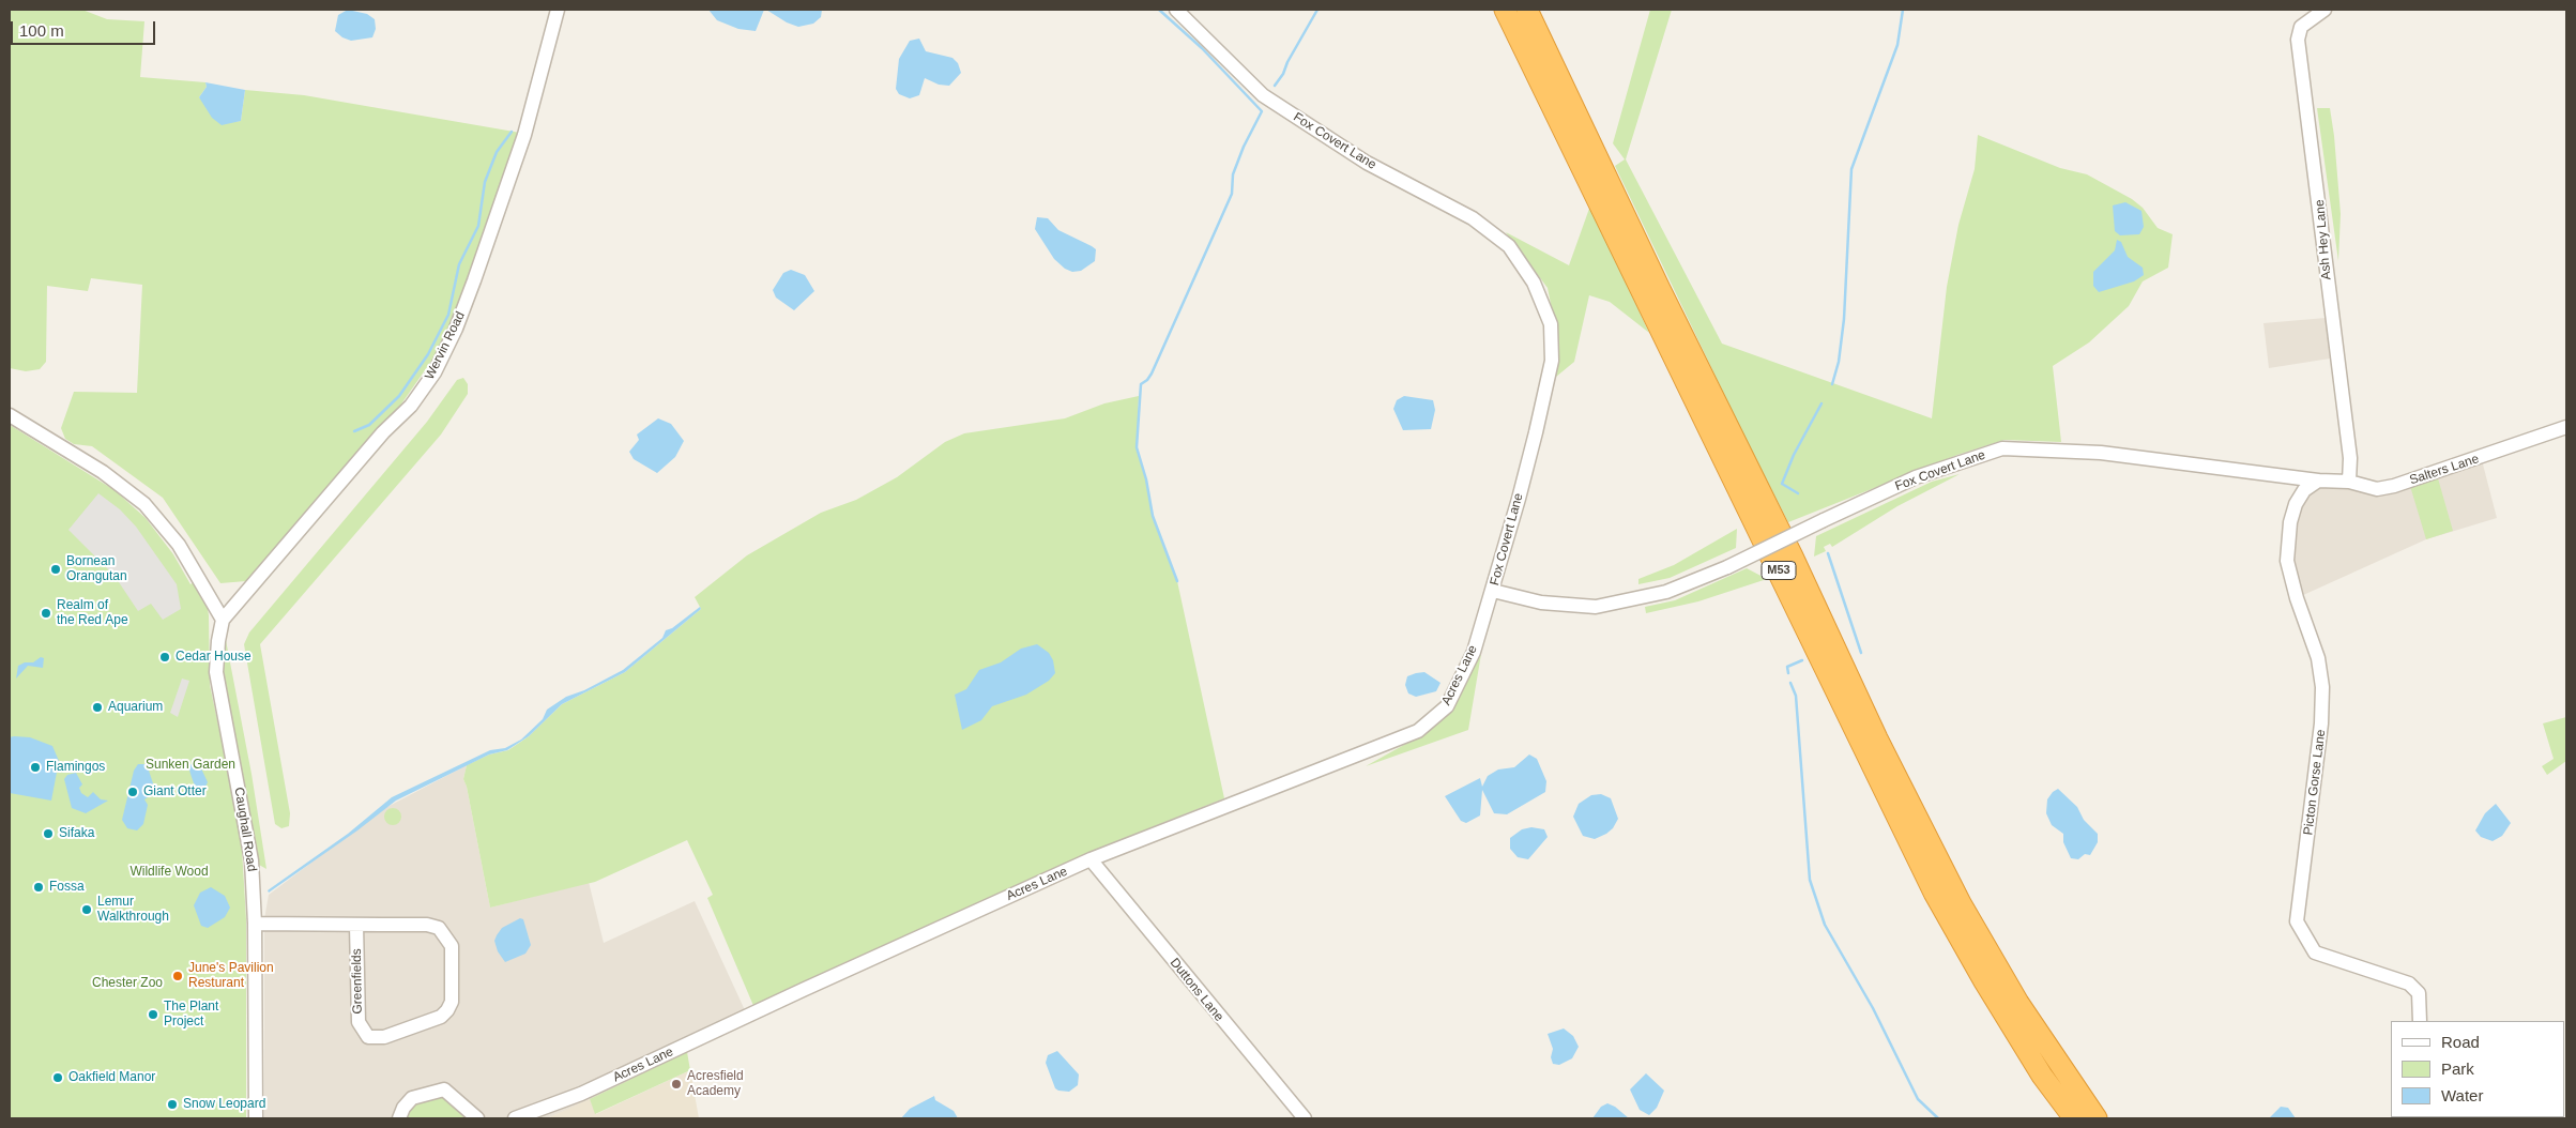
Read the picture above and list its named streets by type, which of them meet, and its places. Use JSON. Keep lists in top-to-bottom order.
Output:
{
  "streets": {
    "highway": ["M53"],
    "street": [
      "Fox Covert Lane",
      "Ash Hey Lane",
      "Wervin Road",
      "Salters Lane",
      "Acres Lane",
      "Picton Gorse Lane",
      "Caughall Road",
      "Greenfields",
      "Duttons Lane"
    ]
  },
  "crossings": [
    ["Fox Covert Lane", "Salters Lane"],
    ["Fox Covert Lane", "Acres Lane"],
    ["Fox Covert Lane", "Picton Gorse Lane"],
    ["Ash Hey Lane", "Salters Lane"],
    ["Wervin Road", "Caughall Road"],
    ["Salters Lane", "Picton Gorse Lane"],
    ["Acres Lane", "Duttons Lane"],
    ["Caughall Road", "Greenfields"]
  ],
  "parks": ["Sunken Garden", "Wildlife Wood", "Chester Zoo"],
  "places": [
    "Bornean Orangutan",
    "Realm of the Red Ape",
    "Cedar House",
    "Aquarium",
    "Flamingos",
    "Giant Otter",
    "Sifaka",
    "Fossa",
    "Lemur Walkthrough",
    "June's Pavilion Resturant",
    "The Plant Project",
    "Oakfield Manor",
    "Acresfield Academy",
    "Snow Leopard"
  ],
  "legend": ["Road", "Park", "Water"],
  "scale_bar": "100 m"
}
